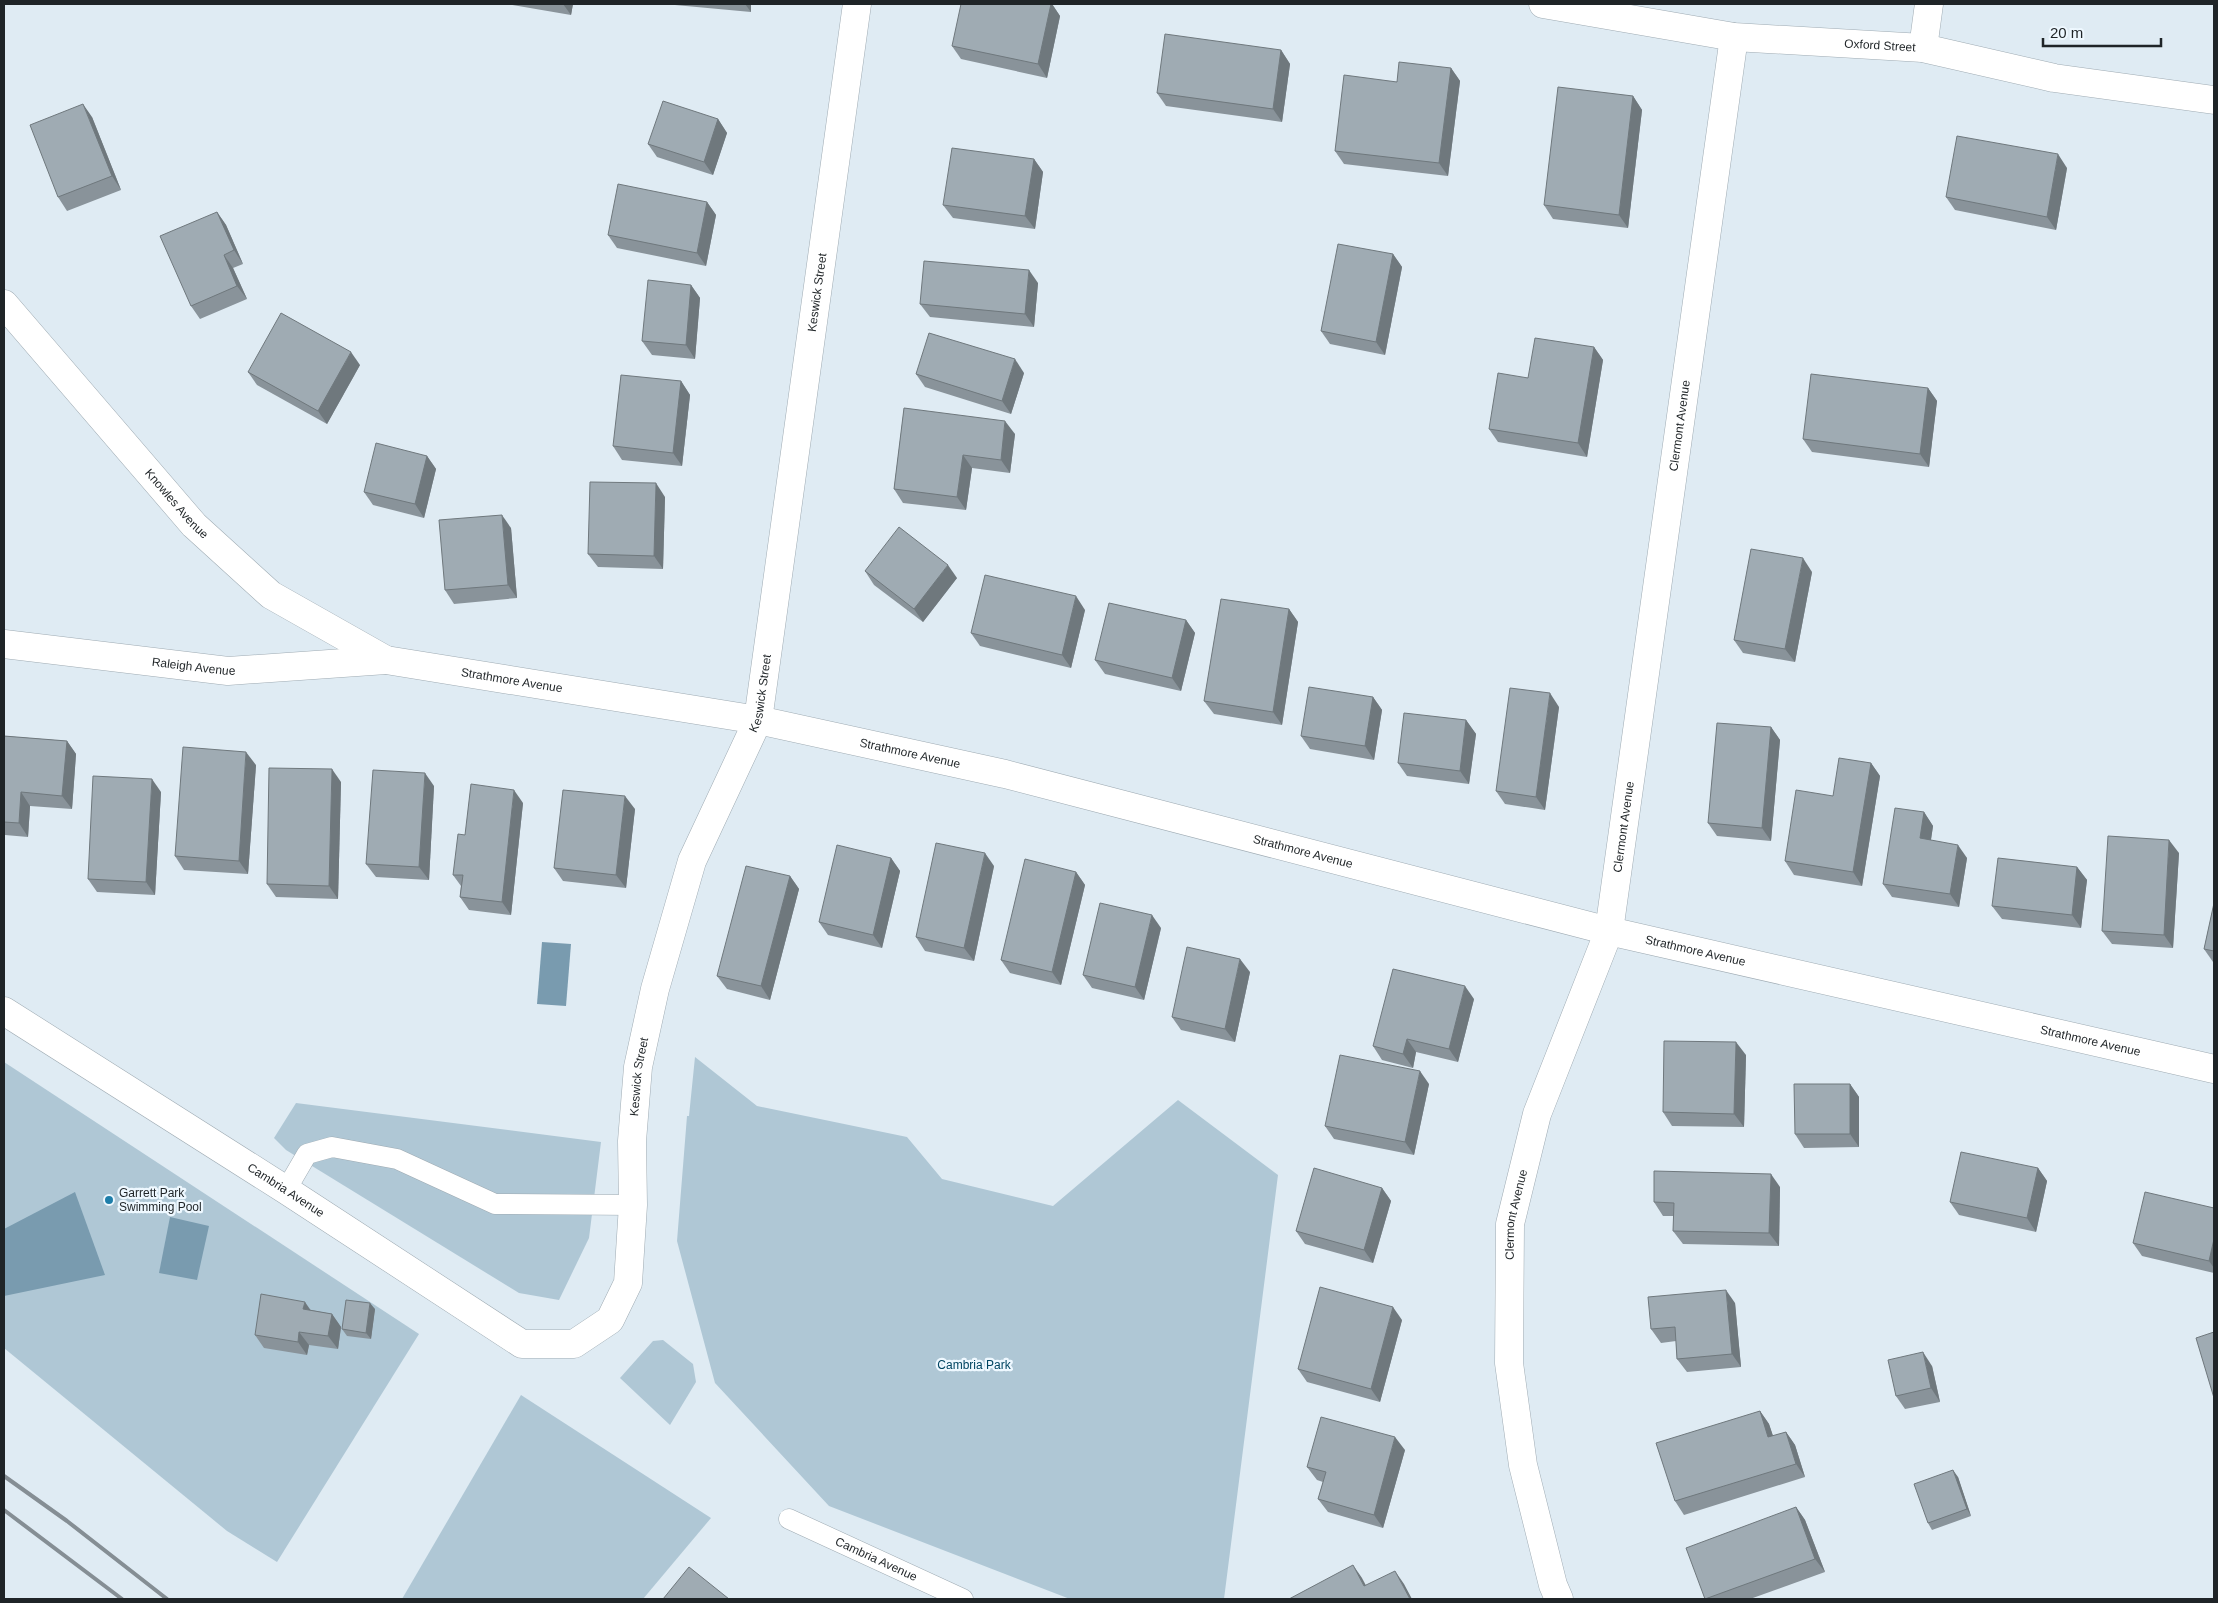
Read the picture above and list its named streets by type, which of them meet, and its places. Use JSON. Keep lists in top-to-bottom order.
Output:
{
  "streets": {
    "street": [
      "Oxford Street",
      "Keswick Street",
      "Clermont Avenue",
      "Knowles Avenue",
      "Raleigh Avenue",
      "Strathmore Avenue",
      "Cambria Avenue"
    ]
  },
  "crossings": [
    ["Oxford Street", "Clermont Avenue"],
    ["Keswick Street", "Strathmore Avenue"],
    ["Keswick Street", "Cambria Avenue"],
    ["Clermont Avenue", "Strathmore Avenue"],
    ["Knowles Avenue", "Raleigh Avenue"],
    ["Knowles Avenue", "Strathmore Avenue"],
    ["Raleigh Avenue", "Strathmore Avenue"]
  ],
  "parks": ["Cambria Park"],
  "places": ["Garrett Park Swimming Pool"],
  "scale_bar": "20 m"
}
